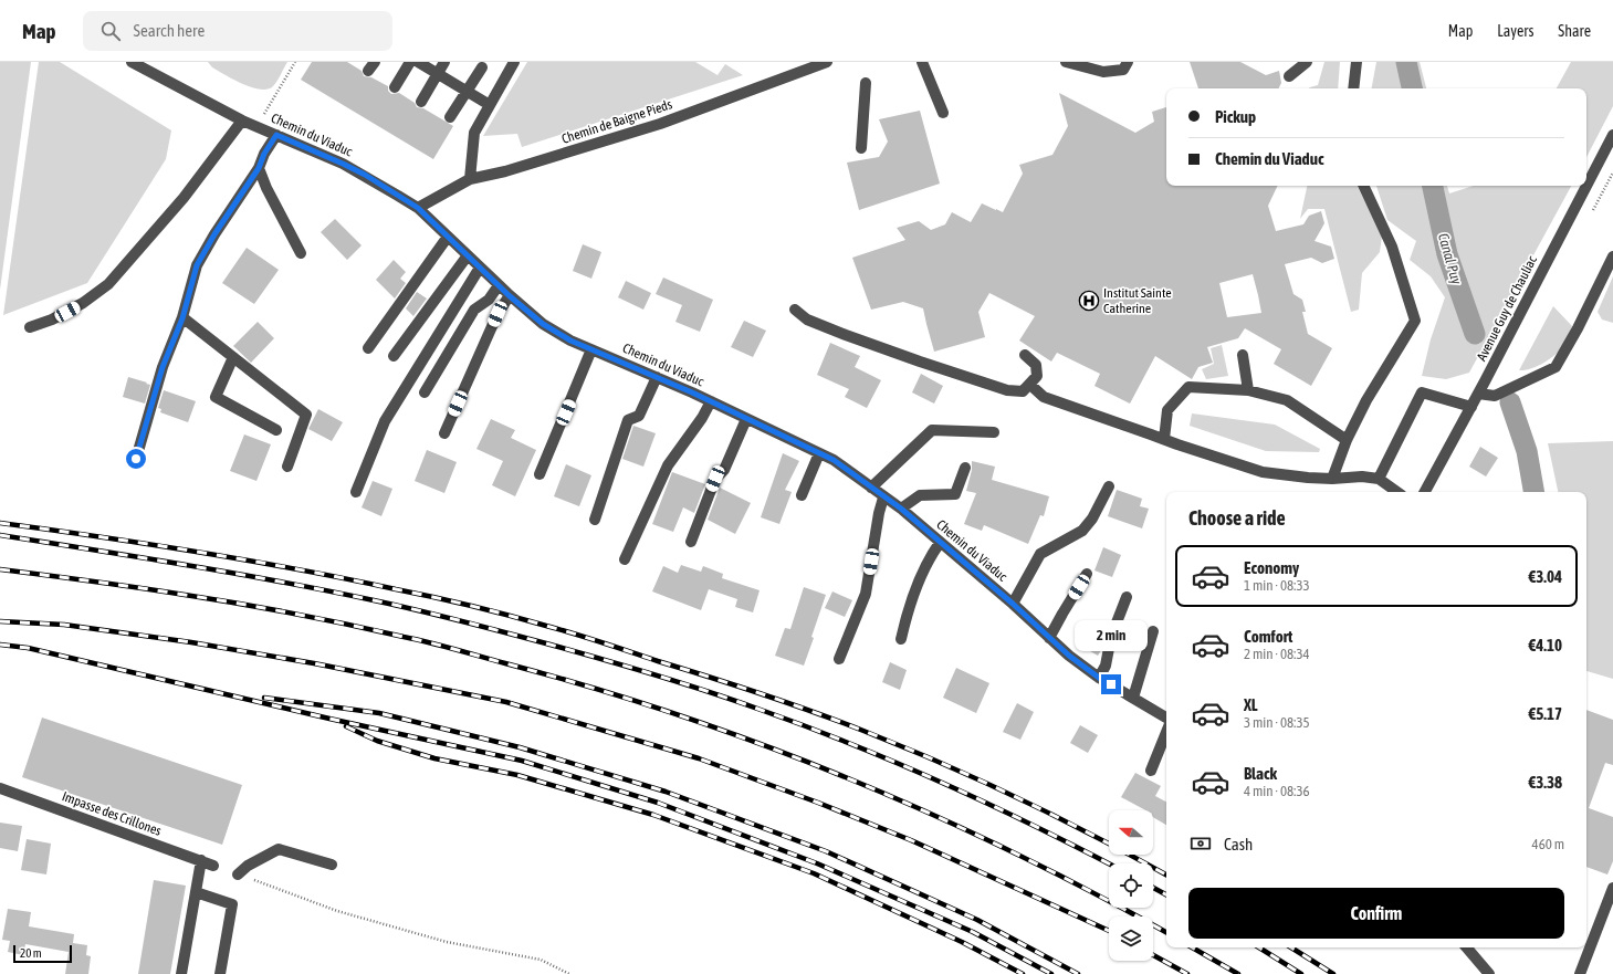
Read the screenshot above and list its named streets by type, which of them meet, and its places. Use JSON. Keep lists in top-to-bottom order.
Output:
{
  "streets": {
    "street": [
      "Chemin de Baigne Pieds",
      "Chemin du Viaduc",
      "Avenue Guy de Chauliac",
      "Impasse des Crillones"
    ]
  },
  "crossings": [
    ["Chemin de Baigne Pieds", "Chemin du Viaduc"]
  ],
  "water": ["Canal Puy"],
  "places": {
    "hospital": ["Institut Sainte Catherine"]
  },
  "scale_bar": "20 m",
  "north": "left",
  "page": {
    "header": "Map",
    "search": "Search here",
    "nav": ["Map", "Layers", "Share"],
    "banner": ["Pickup", "Chemin du Viaduc"],
    "heading": "Choose a ride",
    "list": [
      {
        "name": "Economy",
        "note": "1 min · 08:33",
        "value": "€3.04"
      },
      {
        "name": "Comfort",
        "note": "2 min · 08:34",
        "value": "€4.10"
      },
      {
        "name": "XL",
        "note": "3 min · 08:35",
        "value": "€5.17"
      },
      {
        "name": "Black",
        "note": "4 min · 08:36",
        "value": "€3.38"
      }
    ],
    "bubble": "2 min",
    "pay": ["Cash", "460 m"],
    "buttons": "Confirm",
    "scale": "20 m"
  }
}
